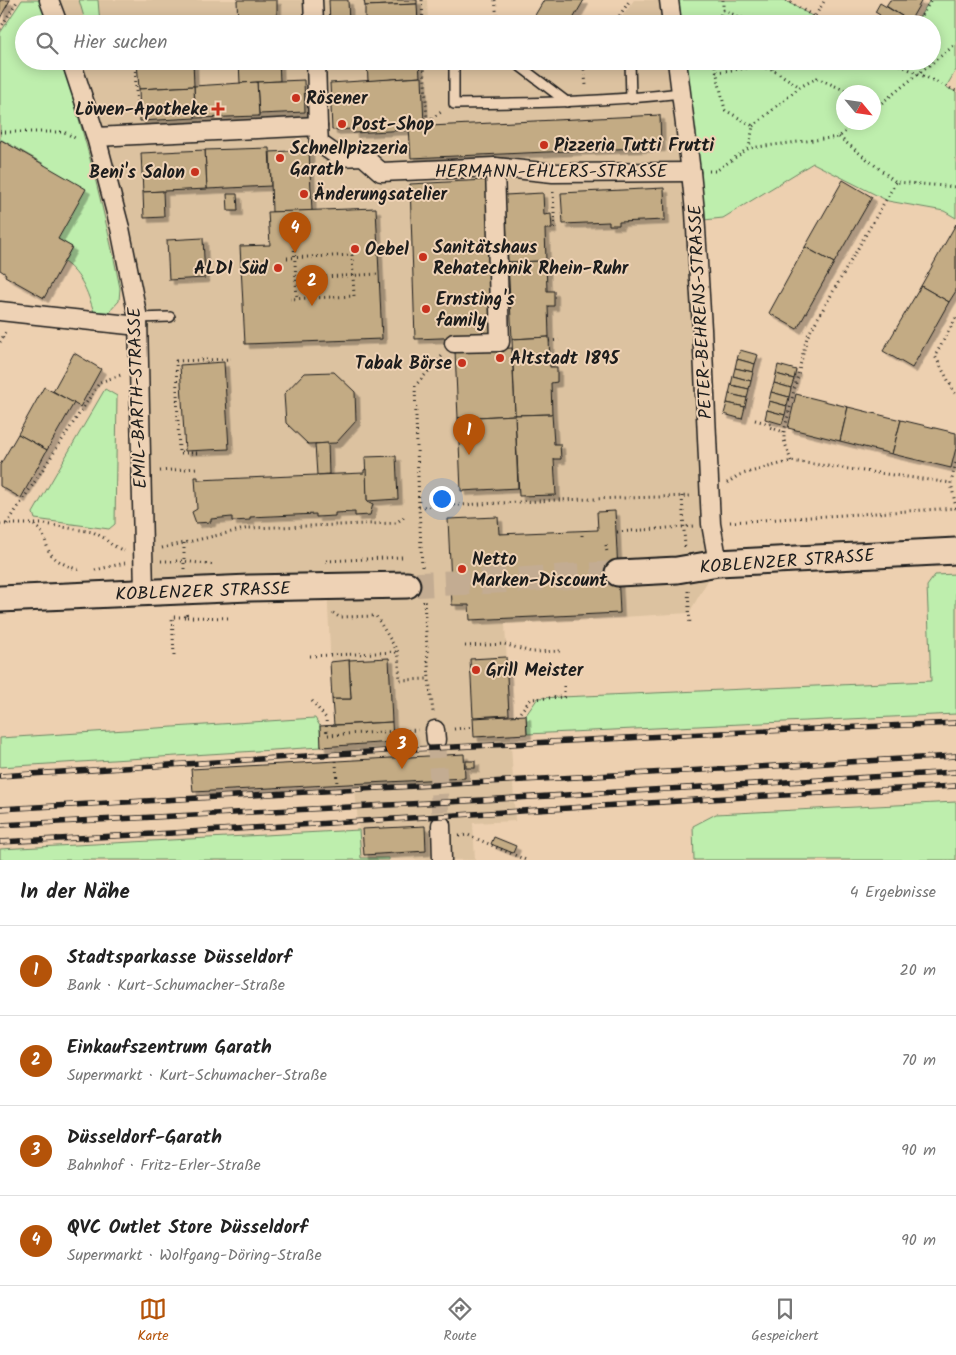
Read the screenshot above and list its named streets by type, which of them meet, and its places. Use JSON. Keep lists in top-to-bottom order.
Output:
{
  "streets": {
    "main road": ["KOBLENZER STRASSE"],
    "street": ["HERMANN-EHLERS-STRASSE", "PETER-BEHRENS-STRASSE", "EMIL-BARTH-STRASSE"]
  },
  "crossings": [
    ["HERMANN-EHLERS-STRASSE", "PETER-BEHRENS-STRASSE"],
    ["PETER-BEHRENS-STRASSE", "KOBLENZER STRASSE"],
    ["EMIL-BARTH-STRASSE", "KOBLENZER STRASSE"]
  ],
  "places": {
    "other": [
      "Rösener",
      "Post-Shop",
      "Pizzeria Tutti Frutti",
      "Schnellpizzeria Garath",
      "Beni's Salon",
      "Änderungsatelier",
      "Oebel",
      "Sanitätshaus Rehatechnik Rhein-Ruhr",
      "ALDI Süd",
      "Ernsting's family",
      "Altstadt 1895",
      "Tabak Börse",
      "Netto Marken-Discount",
      "Grill Meister"
    ],
    "health": ["Löwen-Apotheke"]
  },
  "north": "bottom right",
  "page": {
    "search": "Hier suchen",
    "pins": [
      "4",
      "2",
      "1",
      "3"
    ],
    "heading": ["In der Nähe", "4 Ergebnisse"],
    "list": [
      {
        "mark": "1",
        "name": "Stadtsparkasse Düsseldorf",
        "note": "Bank · Kurt-Schumacher-Straße",
        "value": "20 m"
      },
      {
        "mark": "2",
        "name": "Einkaufszentrum Garath",
        "note": "Supermarkt · Kurt-Schumacher-Straße",
        "value": "70 m"
      },
      {
        "mark": "3",
        "name": "Düsseldorf-Garath",
        "note": "Bahnhof · Fritz-Erler-Straße",
        "value": "90 m"
      },
      {
        "mark": "4",
        "name": "QVC Outlet Store Düsseldorf",
        "note": "Supermarkt · Wolfgang-Döring-Straße",
        "value": "90 m"
      }
    ],
    "nav": ["Karte", "Route", "Gespeichert"]
  }
}
